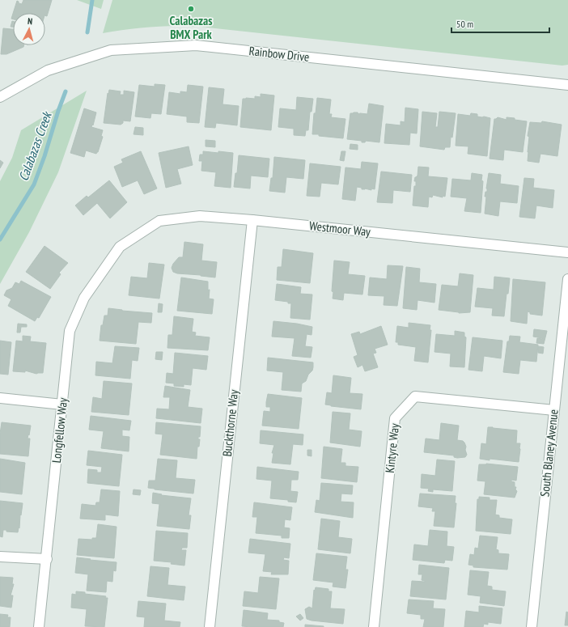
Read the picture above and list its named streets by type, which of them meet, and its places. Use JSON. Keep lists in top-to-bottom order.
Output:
{
  "streets": {
    "street": [
      "Rainbow Drive",
      "Westmoor Way",
      "Buckthorne Way",
      "Longfellow Way",
      "Kintyre Way",
      "South Blaney Avenue"
    ]
  },
  "crossings": [
    ["Westmoor Way", "Buckthorne Way"],
    ["Westmoor Way", "Longfellow Way"],
    ["Kintyre Way", "South Blaney Avenue"]
  ],
  "water": ["Calabazas Creek"],
  "places": ["Calabazas BMX Park"],
  "scale_bar": "50 m",
  "north": "top"
}
